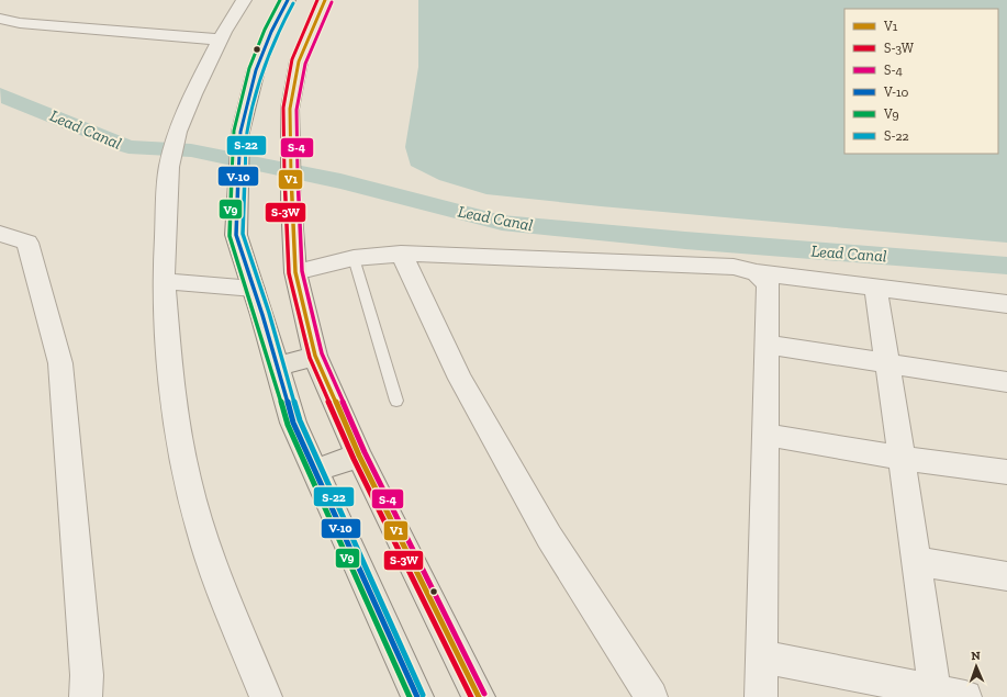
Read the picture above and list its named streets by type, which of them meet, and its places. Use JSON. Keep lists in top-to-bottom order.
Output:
{
  "water": ["Lead Canal"],
  "lines": [
    "transit line V1",
    "transit line S-3W",
    "transit line V-10",
    "transit line V9",
    "transit line S-4",
    "transit line S-22"
  ],
  "legend": [
    "V1",
    "S-3W",
    "S-4",
    "V-10",
    "V9",
    "S-22"
  ],
  "north": "top"
}
